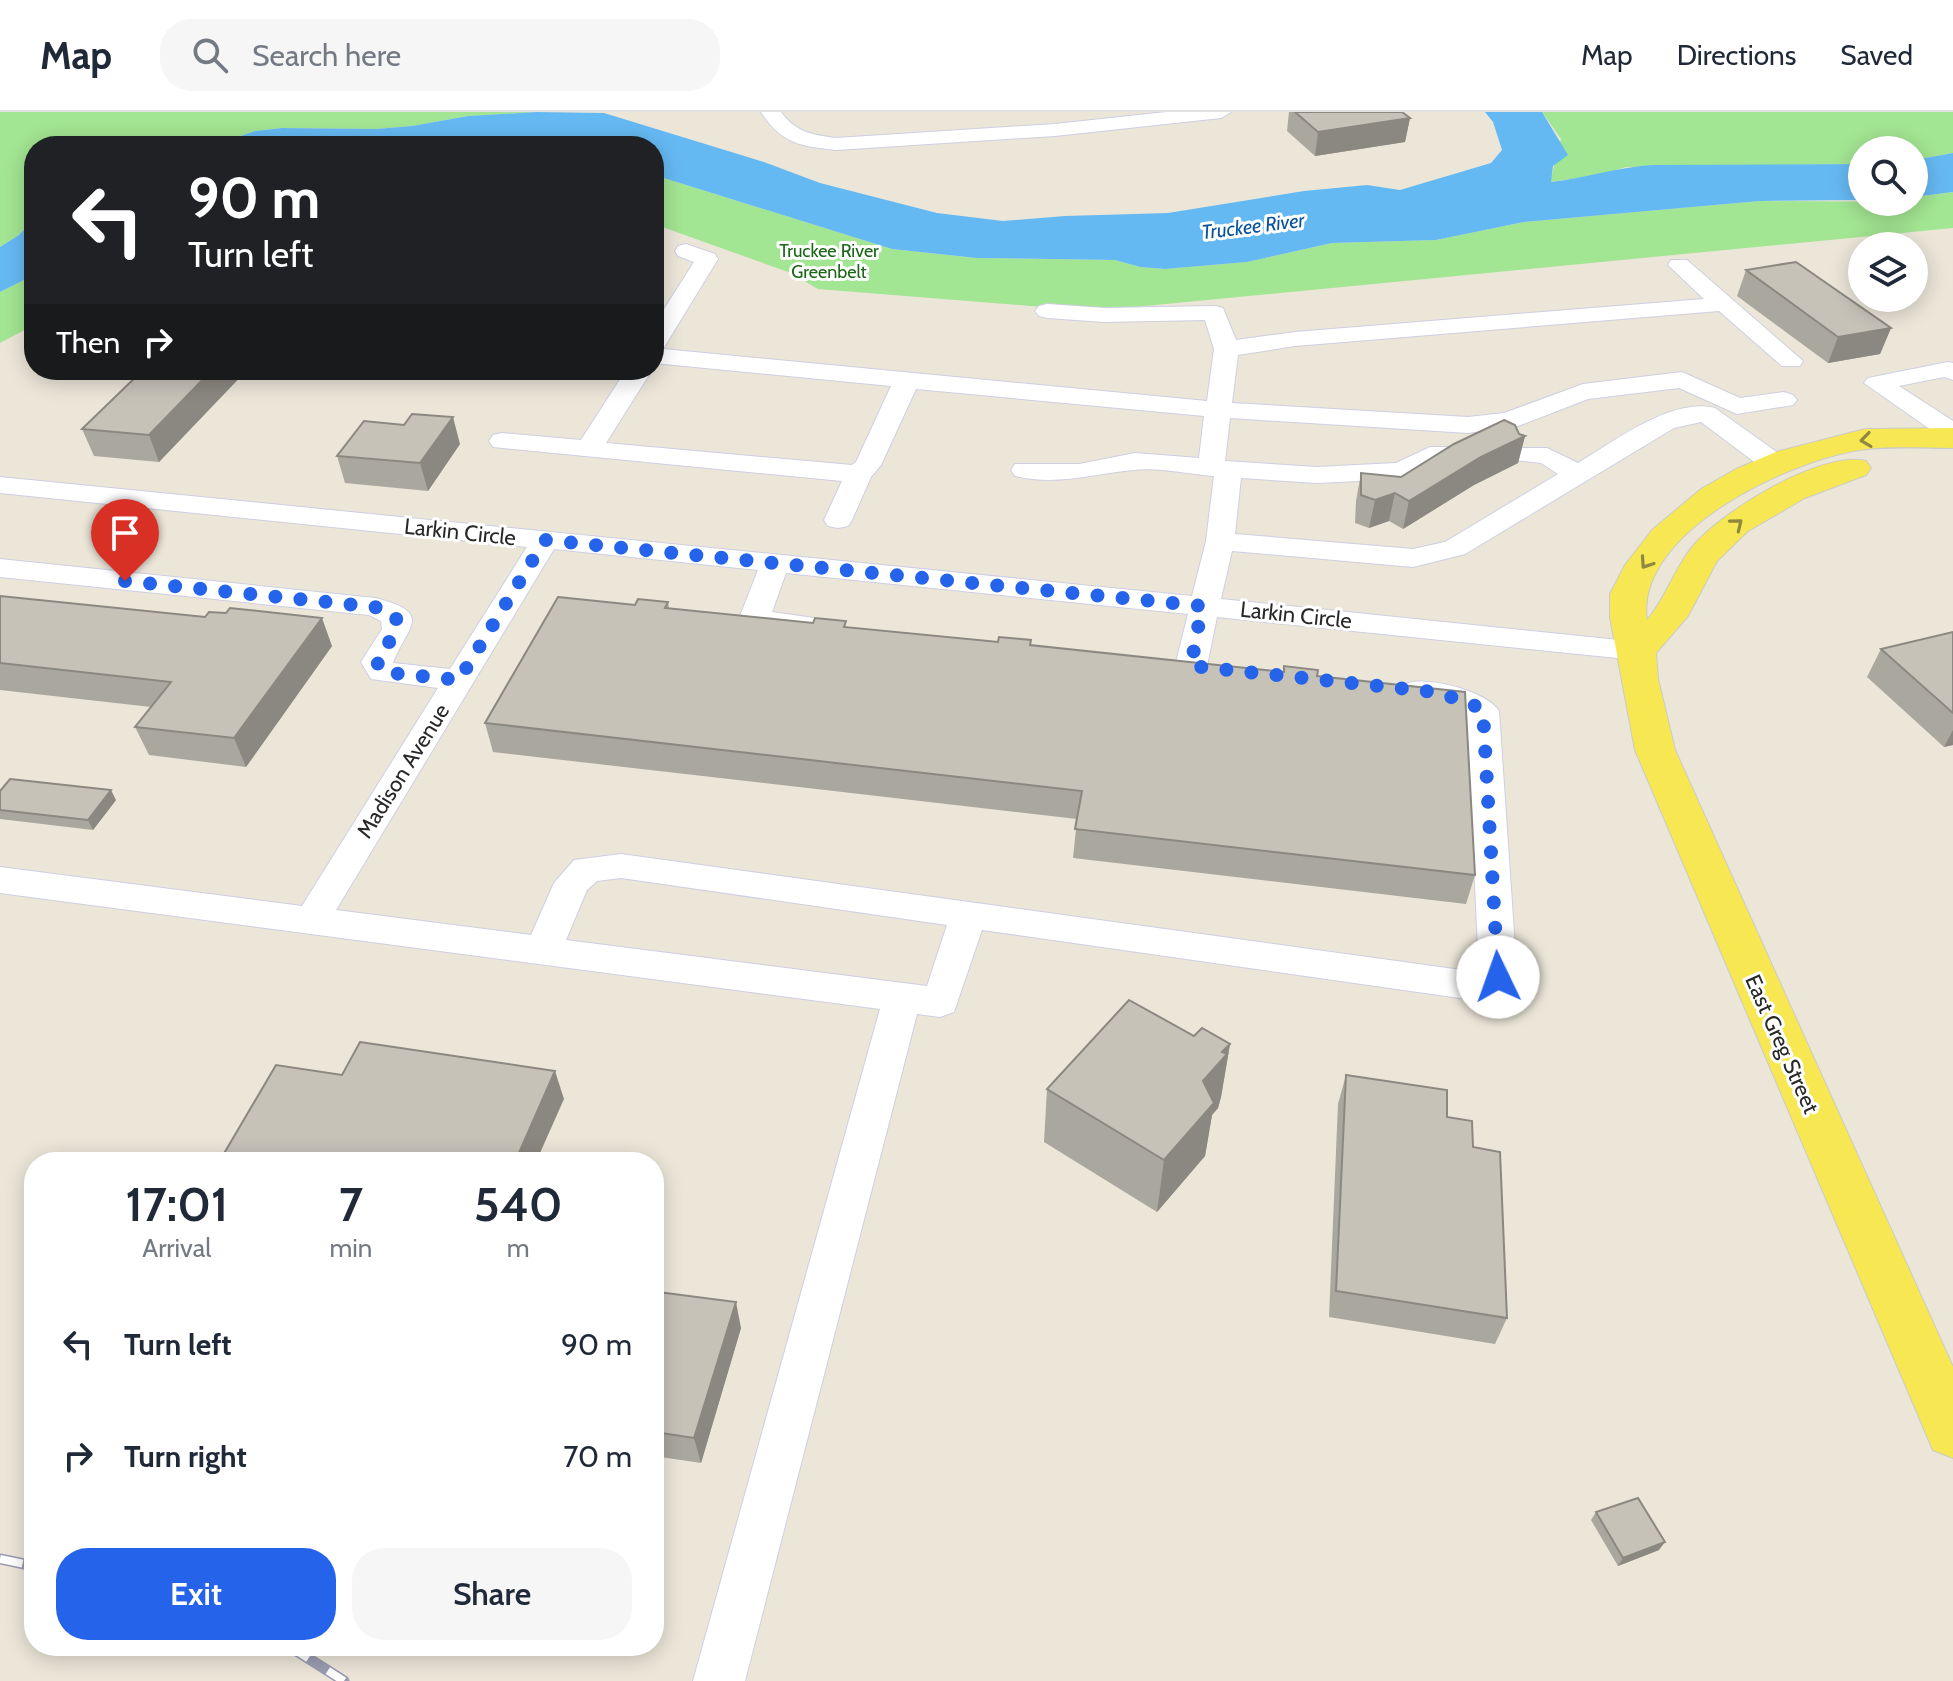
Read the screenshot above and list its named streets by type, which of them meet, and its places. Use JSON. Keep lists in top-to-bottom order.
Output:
{
  "streets": {
    "main road": ["East Greg Street"],
    "street": ["Larkin Circle", "Madison Avenue"]
  },
  "crossings": [
    ["Larkin Circle", "Madison Avenue"],
    ["Larkin Circle", "East Greg Street"]
  ],
  "water": ["Truckee River"],
  "parks": ["Truckee River Greenbelt"],
  "page": {
    "header": "Map",
    "search": "Search here",
    "nav": ["Map", "Directions", "Saved"],
    "turn": ["90 m", "Turn left"],
    "then": "Then",
    "eta": [
      "17:01",
      "Arrival",
      "7",
      "min",
      "540",
      "m"
    ],
    "list": [
      {
        "name": "Turn left",
        "value": "90 m"
      },
      {
        "name": "Turn right",
        "value": "70 m"
      }
    ],
    "buttons": ["Exit", "Share"]
  }
}
